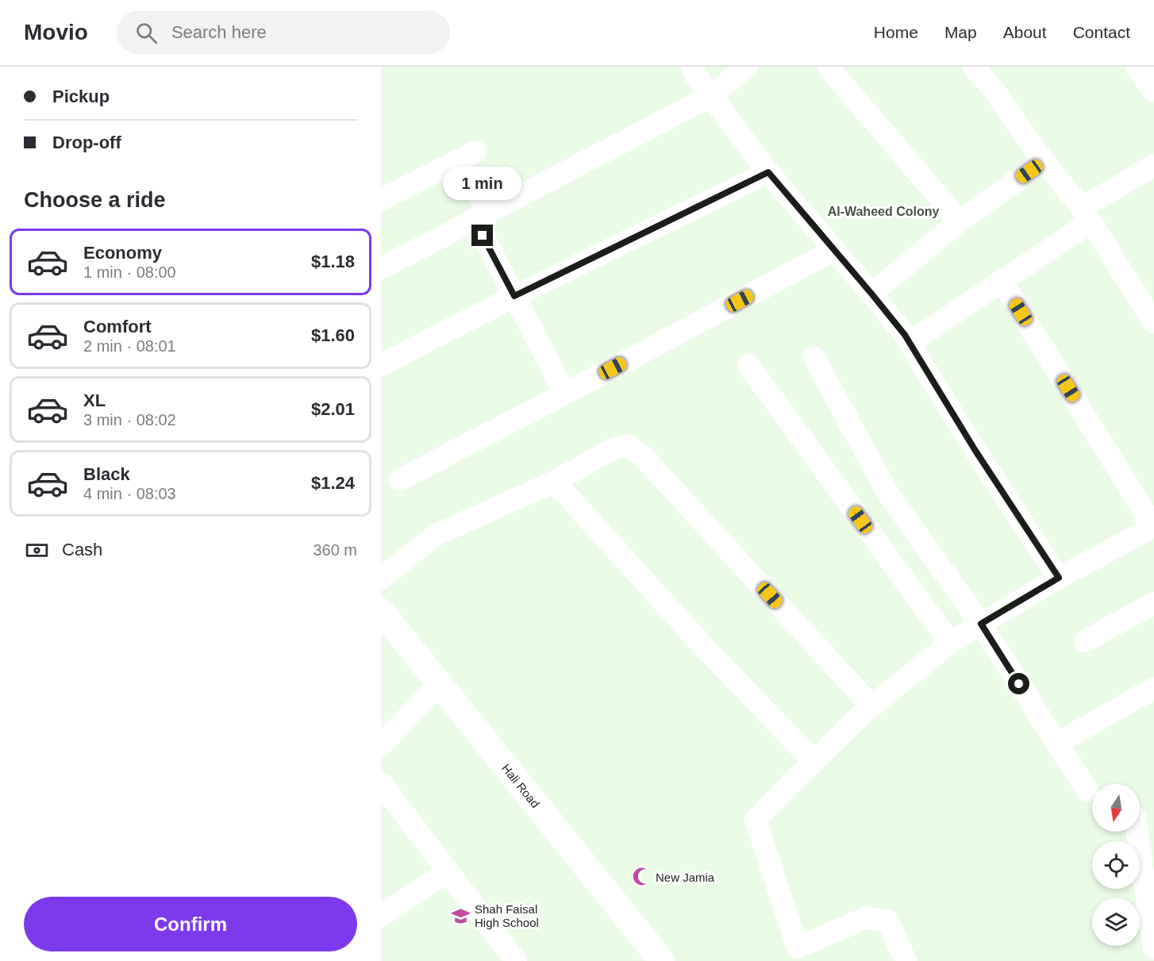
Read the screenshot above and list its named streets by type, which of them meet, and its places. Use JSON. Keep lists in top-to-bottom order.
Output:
{
  "streets": {
    "street": ["Hali Road"]
  },
  "districts": ["Al-Waheed Colony"],
  "places": {
    "mosque": ["New Jamia"],
    "school or university": ["Shah Faisal High School"]
  },
  "north": "bottom",
  "page": {
    "header": "Movio",
    "search": "Search here",
    "nav": [
      "Home",
      "Map",
      "About",
      "Contact"
    ],
    "banner": ["Pickup", "Drop-off"],
    "bubble": "1 min",
    "heading": "Choose a ride",
    "list": [
      {
        "name": "Economy",
        "note": "1 min · 08:00",
        "value": "$1.18"
      },
      {
        "name": "Comfort",
        "note": "2 min · 08:01",
        "value": "$1.60"
      },
      {
        "name": "XL",
        "note": "3 min · 08:02",
        "value": "$2.01"
      },
      {
        "name": "Black",
        "note": "4 min · 08:03",
        "value": "$1.24"
      }
    ],
    "pay": ["Cash", "360 m"],
    "buttons": "Confirm"
  }
}
